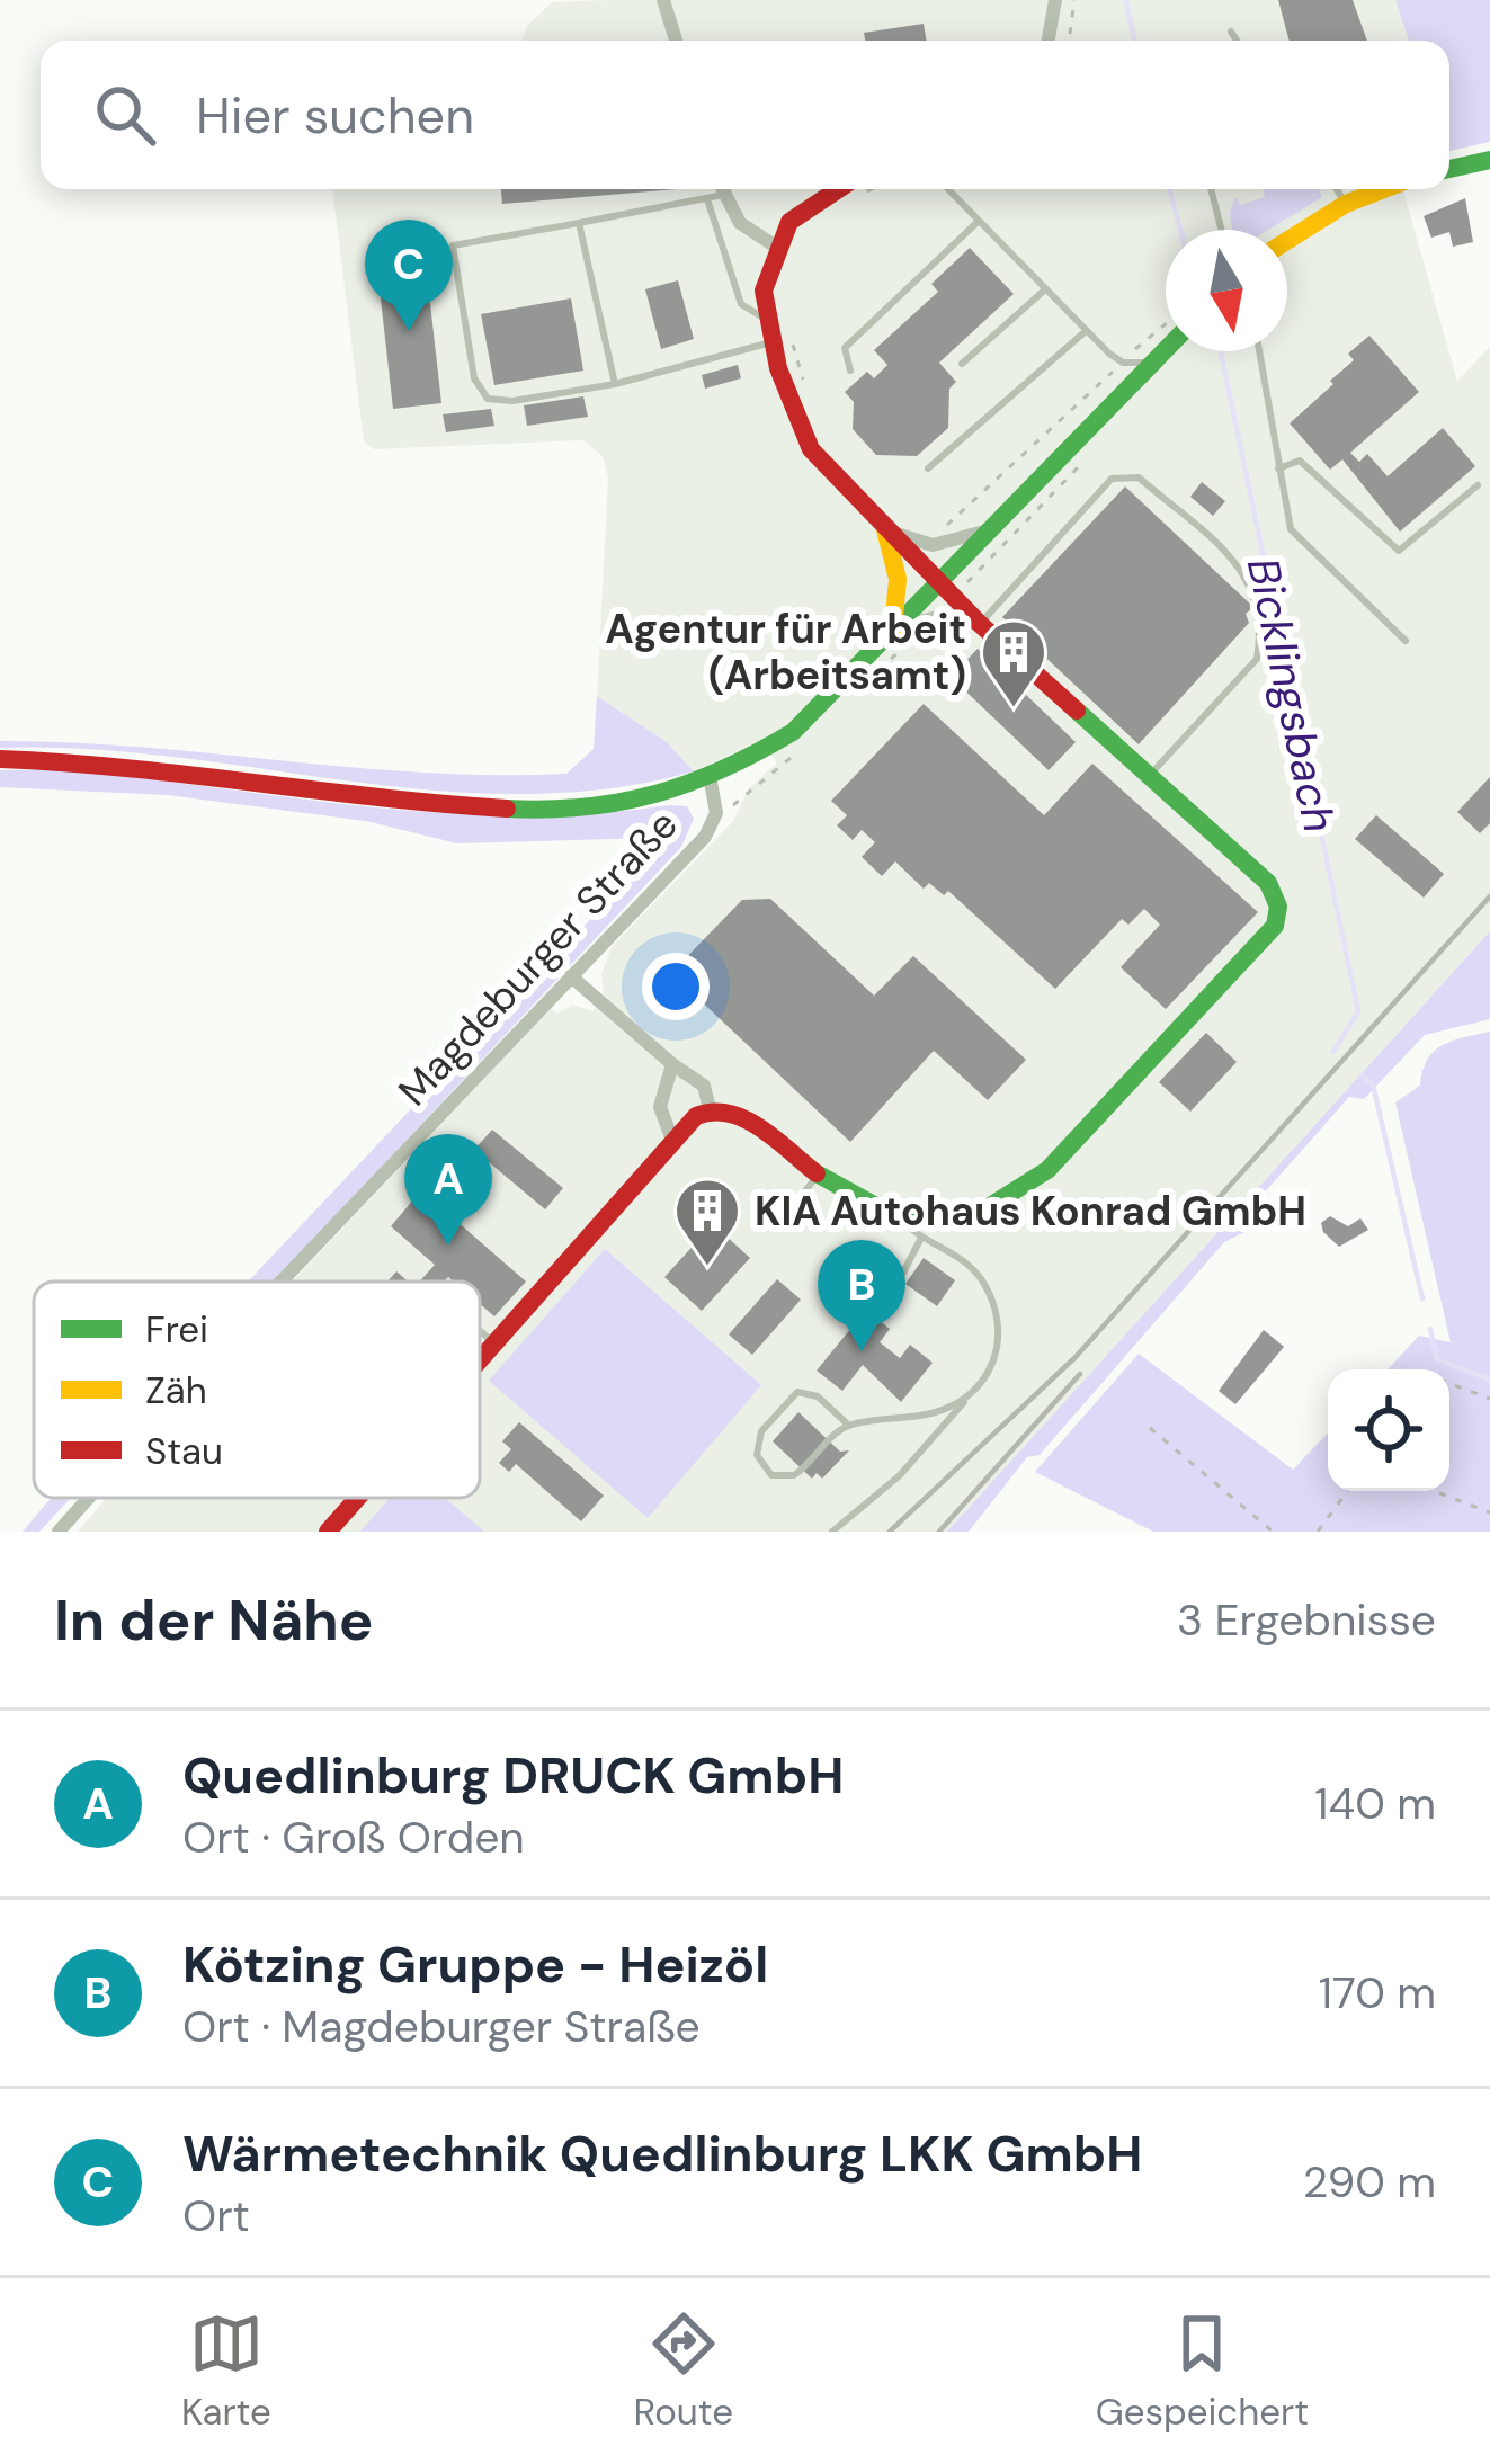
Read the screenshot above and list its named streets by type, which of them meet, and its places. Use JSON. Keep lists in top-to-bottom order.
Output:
{
  "streets": {
    "street": ["Magdeburger Straße"]
  },
  "water": ["Bicklingsbach"],
  "places": {
    "building": ["Agentur für Arbeit (Arbeitsamt)", "KIA Autohaus Konrad GmbH"]
  },
  "legend": ["Frei", "Zäh", "Stau"],
  "north": "bottom",
  "page": {
    "search": "Hier suchen",
    "pins": ["C", "A", "B"],
    "heading": ["In der Nähe", "3 Ergebnisse"],
    "list": [
      {
        "mark": "A",
        "name": "Quedlinburg DRUCK GmbH",
        "note": "Ort · Groß Orden",
        "value": "140 m"
      },
      {
        "mark": "B",
        "name": "Kötzing Gruppe - Heizöl",
        "note": "Ort · Magdeburger Straße",
        "value": "170 m"
      },
      {
        "mark": "C",
        "name": "Wärmetechnik Quedlinburg LKK GmbH",
        "note": "Ort",
        "value": "290 m"
      }
    ],
    "nav": ["Karte", "Route", "Gespeichert"]
  }
}
